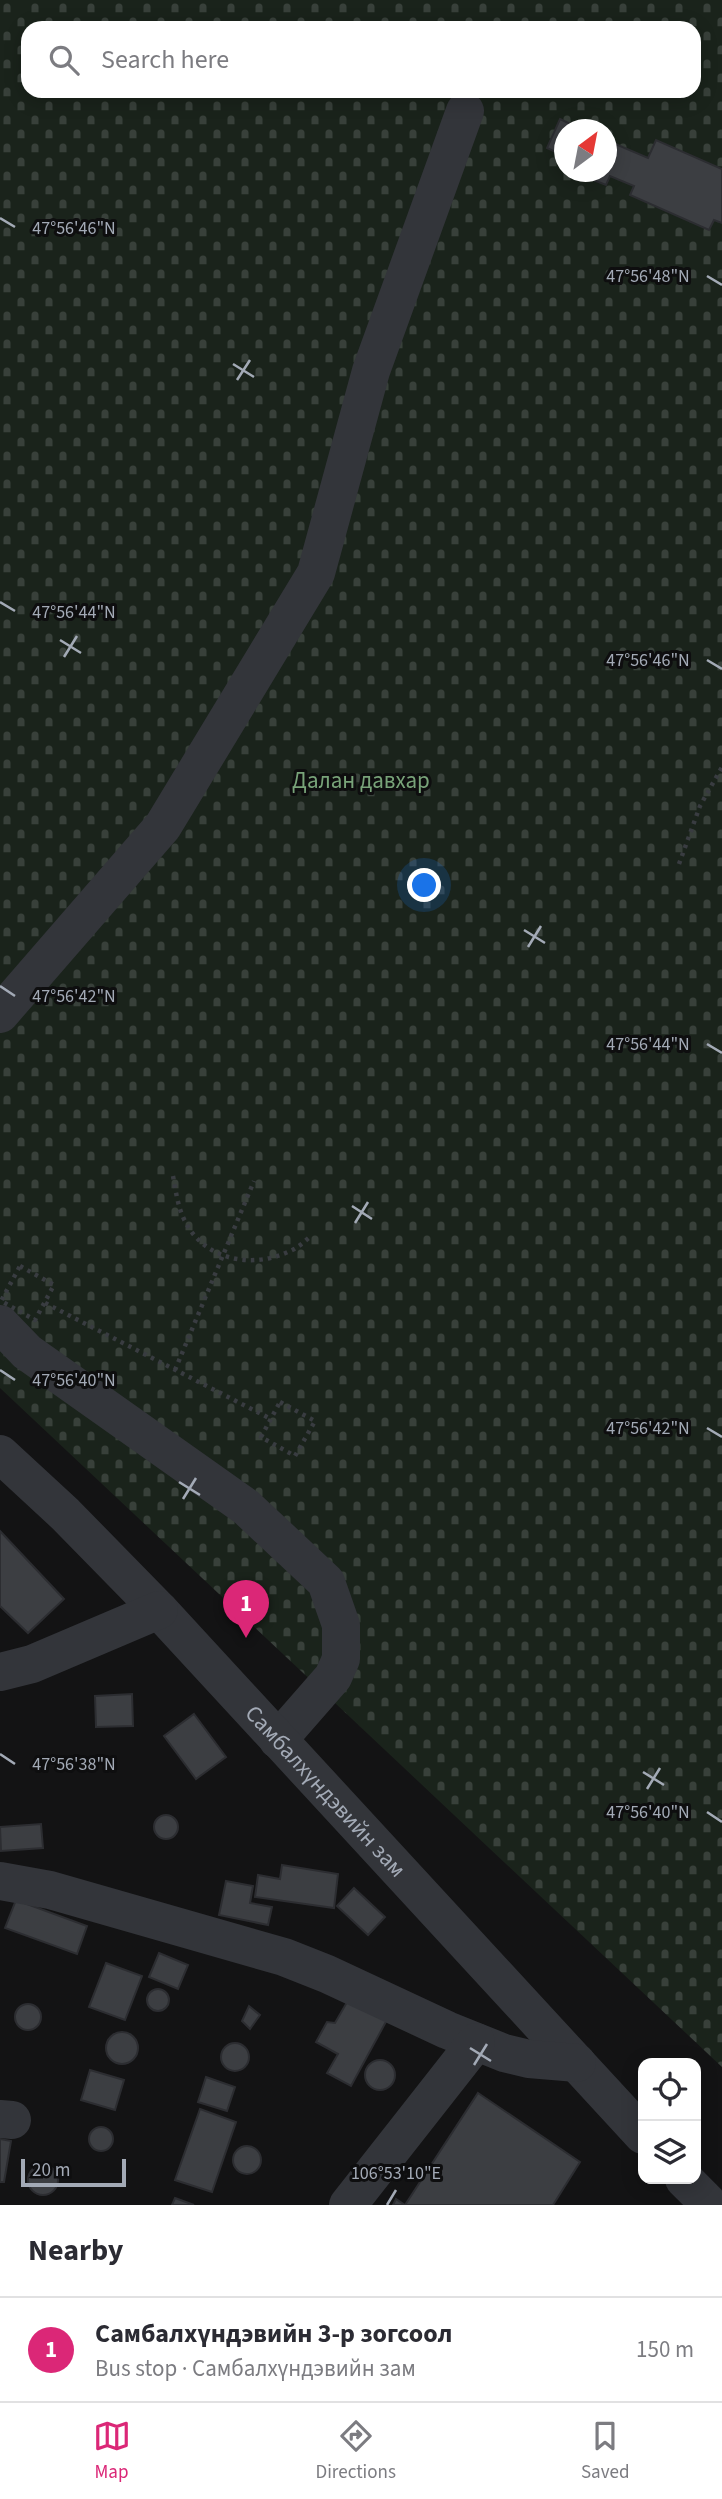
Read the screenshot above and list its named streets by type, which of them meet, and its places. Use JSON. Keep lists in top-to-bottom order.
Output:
{
  "streets": {
    "street": ["Самбалхүндэвийн зам"]
  },
  "parks": ["Далан давхар"],
  "scale_bar": "20 m",
  "north": "top right",
  "page": {
    "search": "Search here",
    "pins": "1",
    "scale": "20 m",
    "heading": "Nearby",
    "list": [
      {
        "mark": "1",
        "name": "Самбалхүндэвийн 3-р зогсоол",
        "note": "Bus stop · Самбалхүндэвийн зам",
        "value": "150 m"
      }
    ],
    "nav": ["Map", "Directions", "Saved"]
  },
  "coordinates": [
    "47°56'46\"N",
    "47°56'48\"N",
    "47°56'44\"N",
    "47°56'42\"N",
    "47°56'40\"N",
    "47°56'38\"N",
    "106°53'10\"E"
  ]
}
